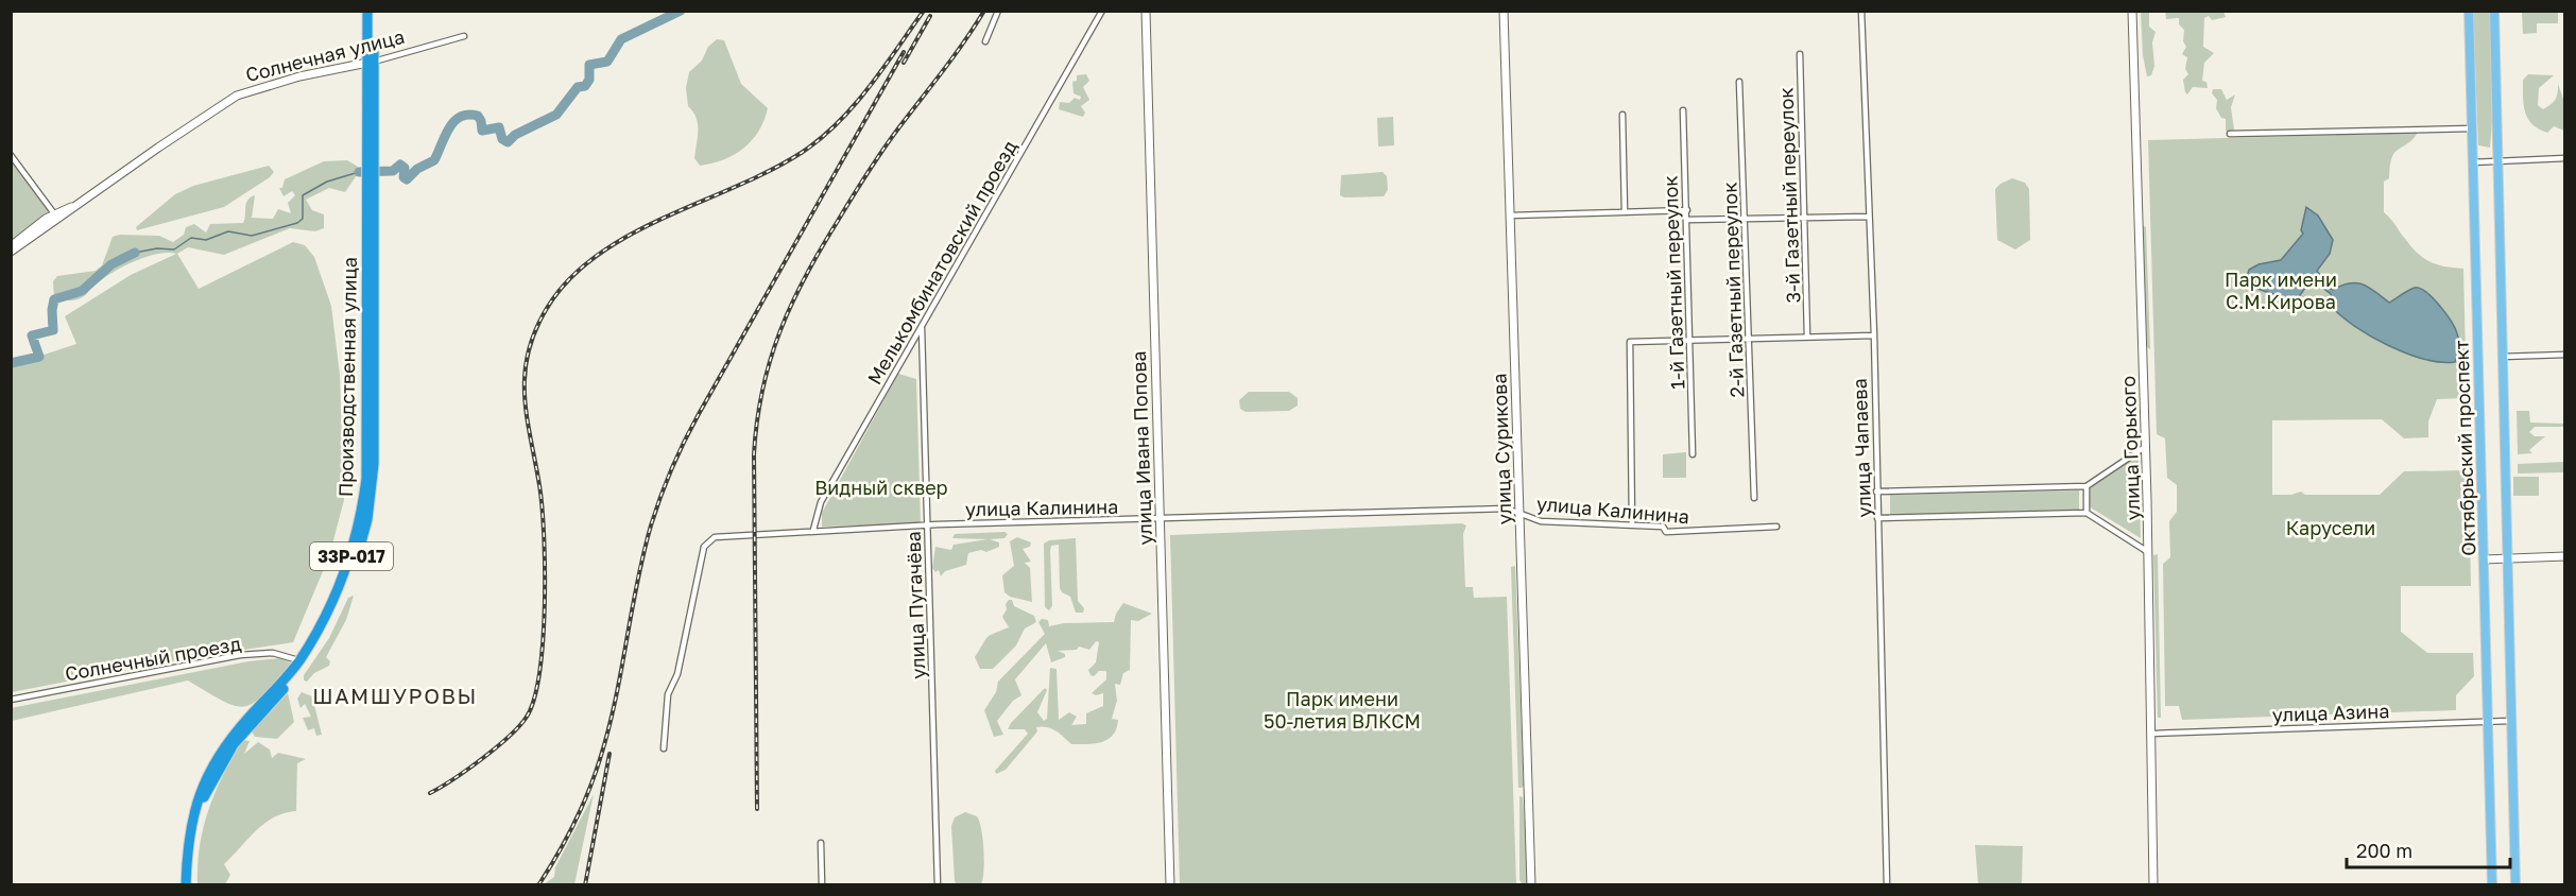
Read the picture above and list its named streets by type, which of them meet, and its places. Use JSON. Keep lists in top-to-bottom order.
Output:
{
  "streets": {
    "highway": ["Производственная улица", "33Р-017"],
    "main road": ["Октябрьский проспект"],
    "street": [
      "Солнечная улица",
      "3-й Газетный переулок",
      "Мелькомбинатовский проезд",
      "1-й Газетный переулок",
      "2-й Газетный переулок",
      "улица Ивана Попова",
      "улица Чапаева",
      "улица Горького",
      "улица Сурикова",
      "улица Калинина",
      "улица Пугачёва",
      "Солнечный проезд",
      "улица Азина"
    ]
  },
  "crossings": [
    ["Солнечная улица", "Производственная улица"],
    ["Мелькомбинатовский проезд", "улица Калинина"],
    ["Мелькомбинатовский проезд", "улица Пугачёва"],
    ["Производственная улица", "Солнечный проезд"],
    ["улица Ивана Попова", "улица Калинина"],
    ["улица Горького", "улица Азина"],
    ["Октябрьский проспект", "улица Азина"],
    ["улица Сурикова", "улица Калинина"],
    ["улица Калинина", "улица Пугачёва"]
  ],
  "districts": ["ШАМШУРОВЫ"],
  "parks": [
    "Парк имени С.М.Кирова",
    "Видный сквер",
    "Карусели",
    "Парк имени 50-летия ВЛКСМ"
  ],
  "scale_bar": "200 m"
}
